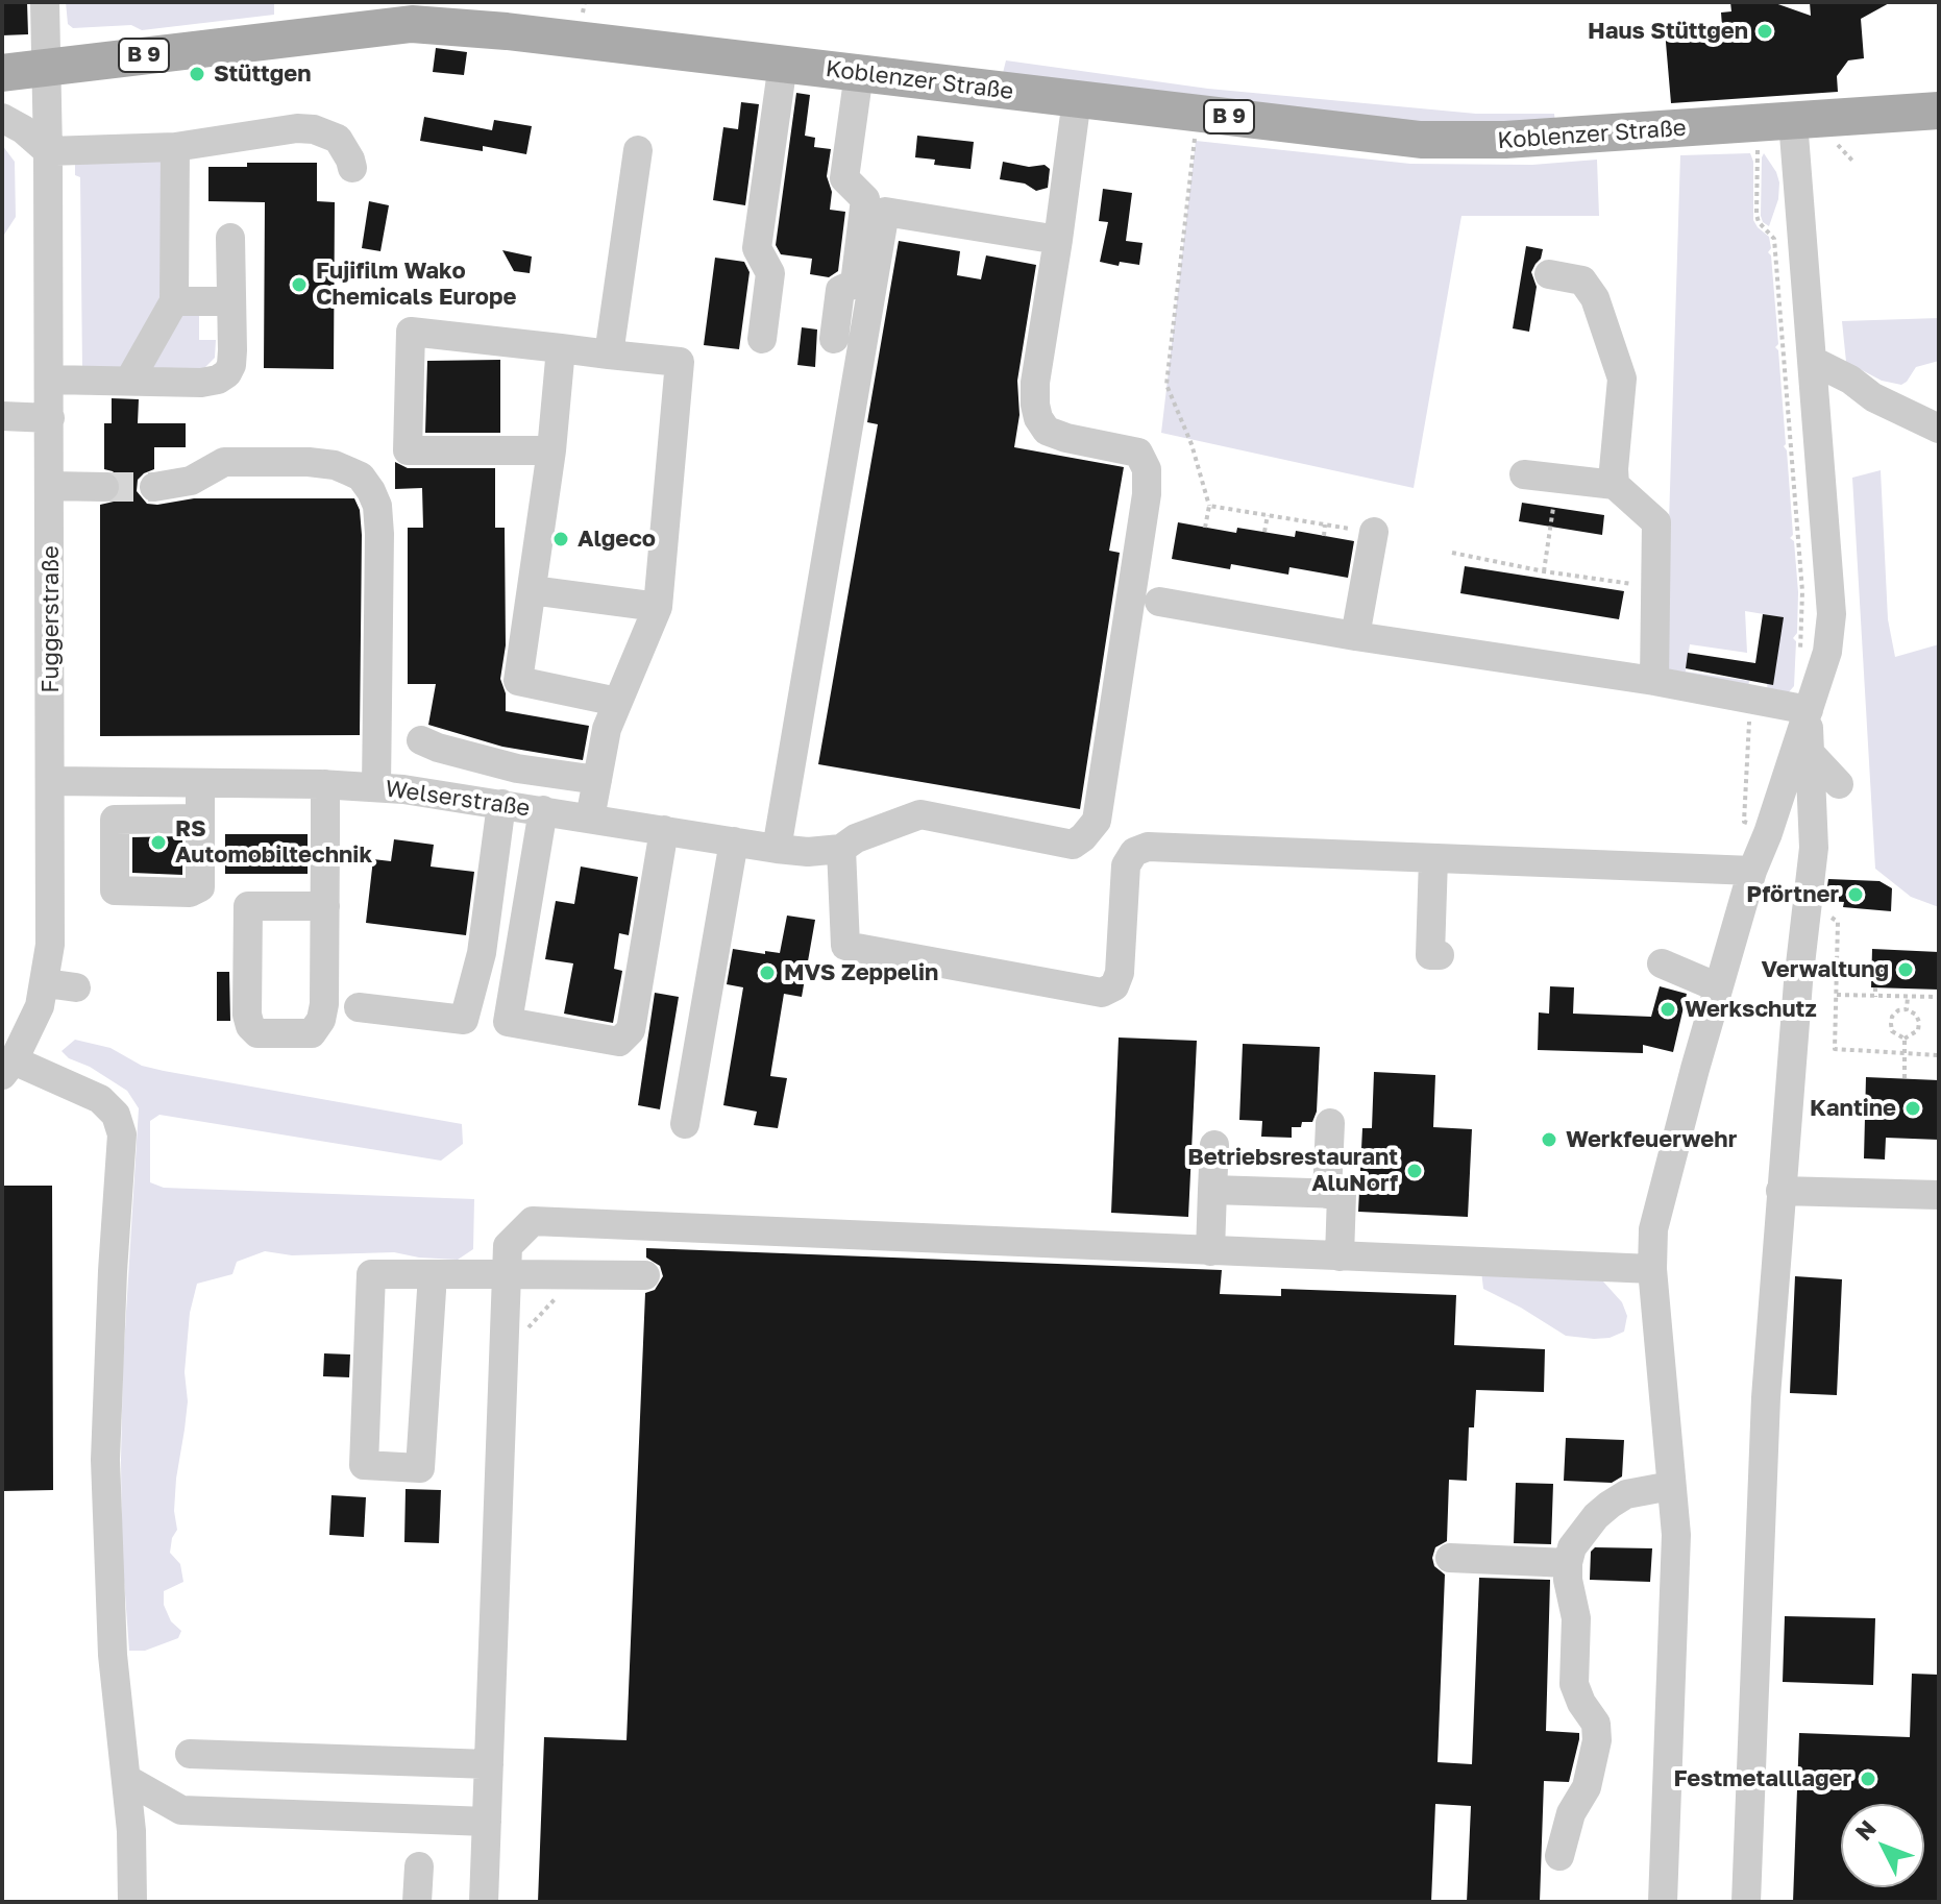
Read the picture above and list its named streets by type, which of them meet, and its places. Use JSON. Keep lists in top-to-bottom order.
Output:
{
  "streets": {
    "main road": ["B 9", "Koblenzer Straße"],
    "street": ["Fuggerstraße", "Welserstraße"]
  },
  "crossings": [
    ["B 9", "Koblenzer Straße"],
    ["B 9", "Fuggerstraße"],
    ["Koblenzer Straße", "Fuggerstraße"],
    ["Fuggerstraße", "Welserstraße"]
  ],
  "places": [
    "Haus Stüttgen",
    "Stüttgen",
    "Fujifilm Wako Chemicals Europe",
    "Algeco",
    "RS Automobiltechnik",
    "Pförtner",
    "Verwaltung",
    "MVS Zeppelin",
    "Werkschutz",
    "Kantine",
    "Werkfeuerwehr",
    "Betriebsrestaurant AluNorf",
    "Festmetalllager"
  ],
  "north": "top left"
}
